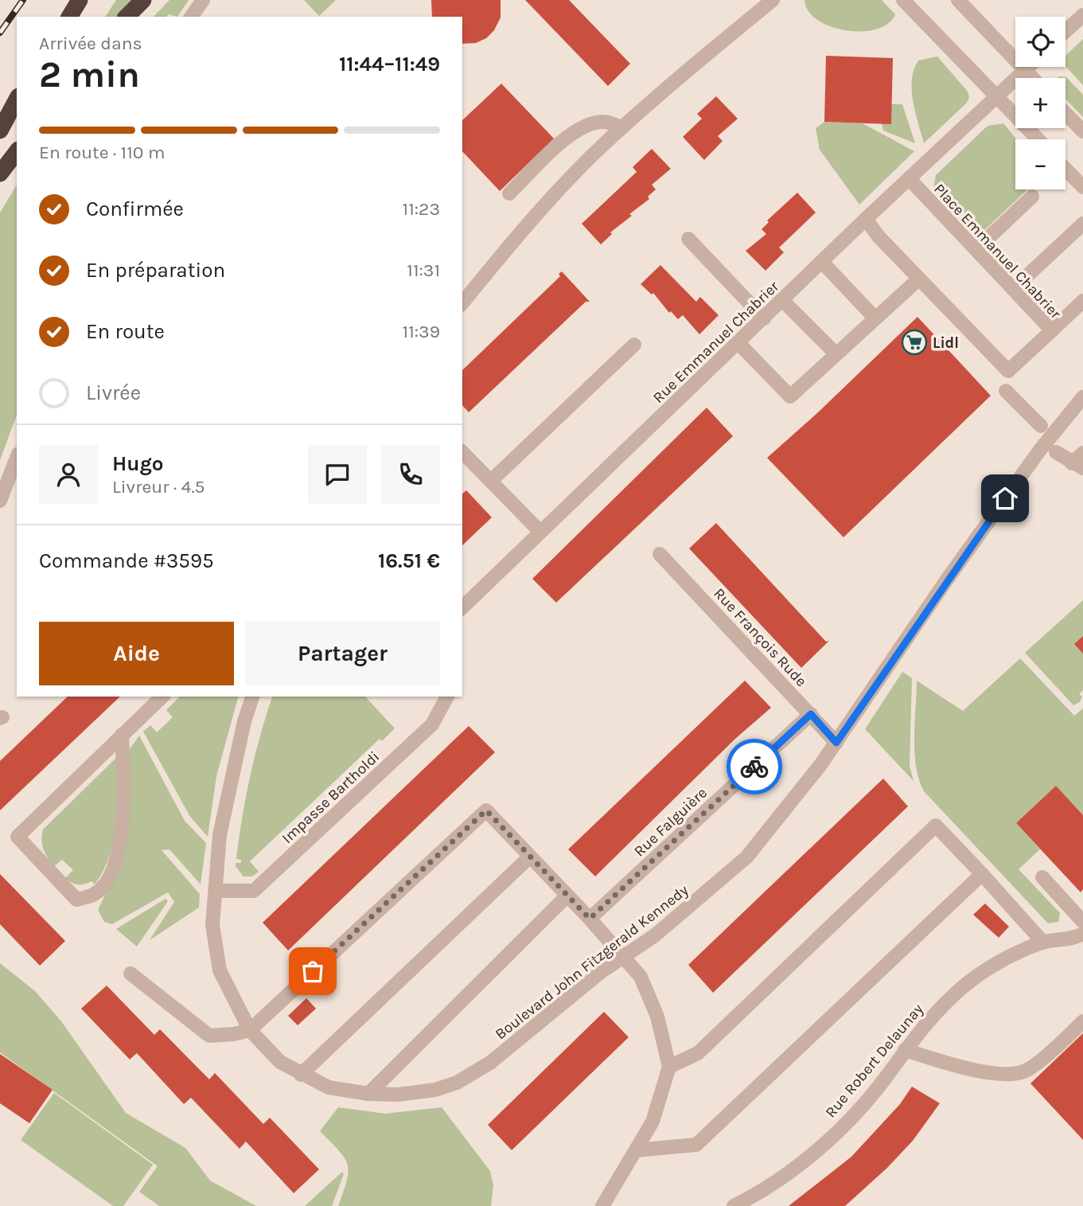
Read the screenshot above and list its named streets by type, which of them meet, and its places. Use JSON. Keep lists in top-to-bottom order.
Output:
{
  "streets": {
    "street": [
      "Place Emmanuel Chabrier",
      "Rue Emmanuel Chabrier",
      "Rue François Rude",
      "Impasse Bartholdi",
      "Rue Falguière",
      "Boulevard John Fitzgerald Kennedy",
      "Rue Robert Delaunay"
    ]
  },
  "crossings": [
    ["Place Emmanuel Chabrier", "Rue Emmanuel Chabrier"],
    ["Rue François Rude", "Rue Falguière"],
    ["Rue François Rude", "Boulevard John Fitzgerald Kennedy"],
    ["Impasse Bartholdi", "Boulevard John Fitzgerald Kennedy"]
  ],
  "places": {
    "supermarket": ["Lidl"]
  },
  "page": {
    "map_buttons": ["+", "−"],
    "heading": ["2 min", "Arrivée dans", "11:44–11:49"],
    "panel": [
      "Hugo",
      "Livreur · 4.5",
      "Commande #3595",
      "16.51 €"
    ],
    "bar": "En route · 110 m",
    "list": [
      ["Confirmée", "11:23"],
      ["En préparation", "11:31"],
      ["En route", "11:39"],
      "Livrée"
    ],
    "buttons": ["Aide", "Partager"]
  }
}
